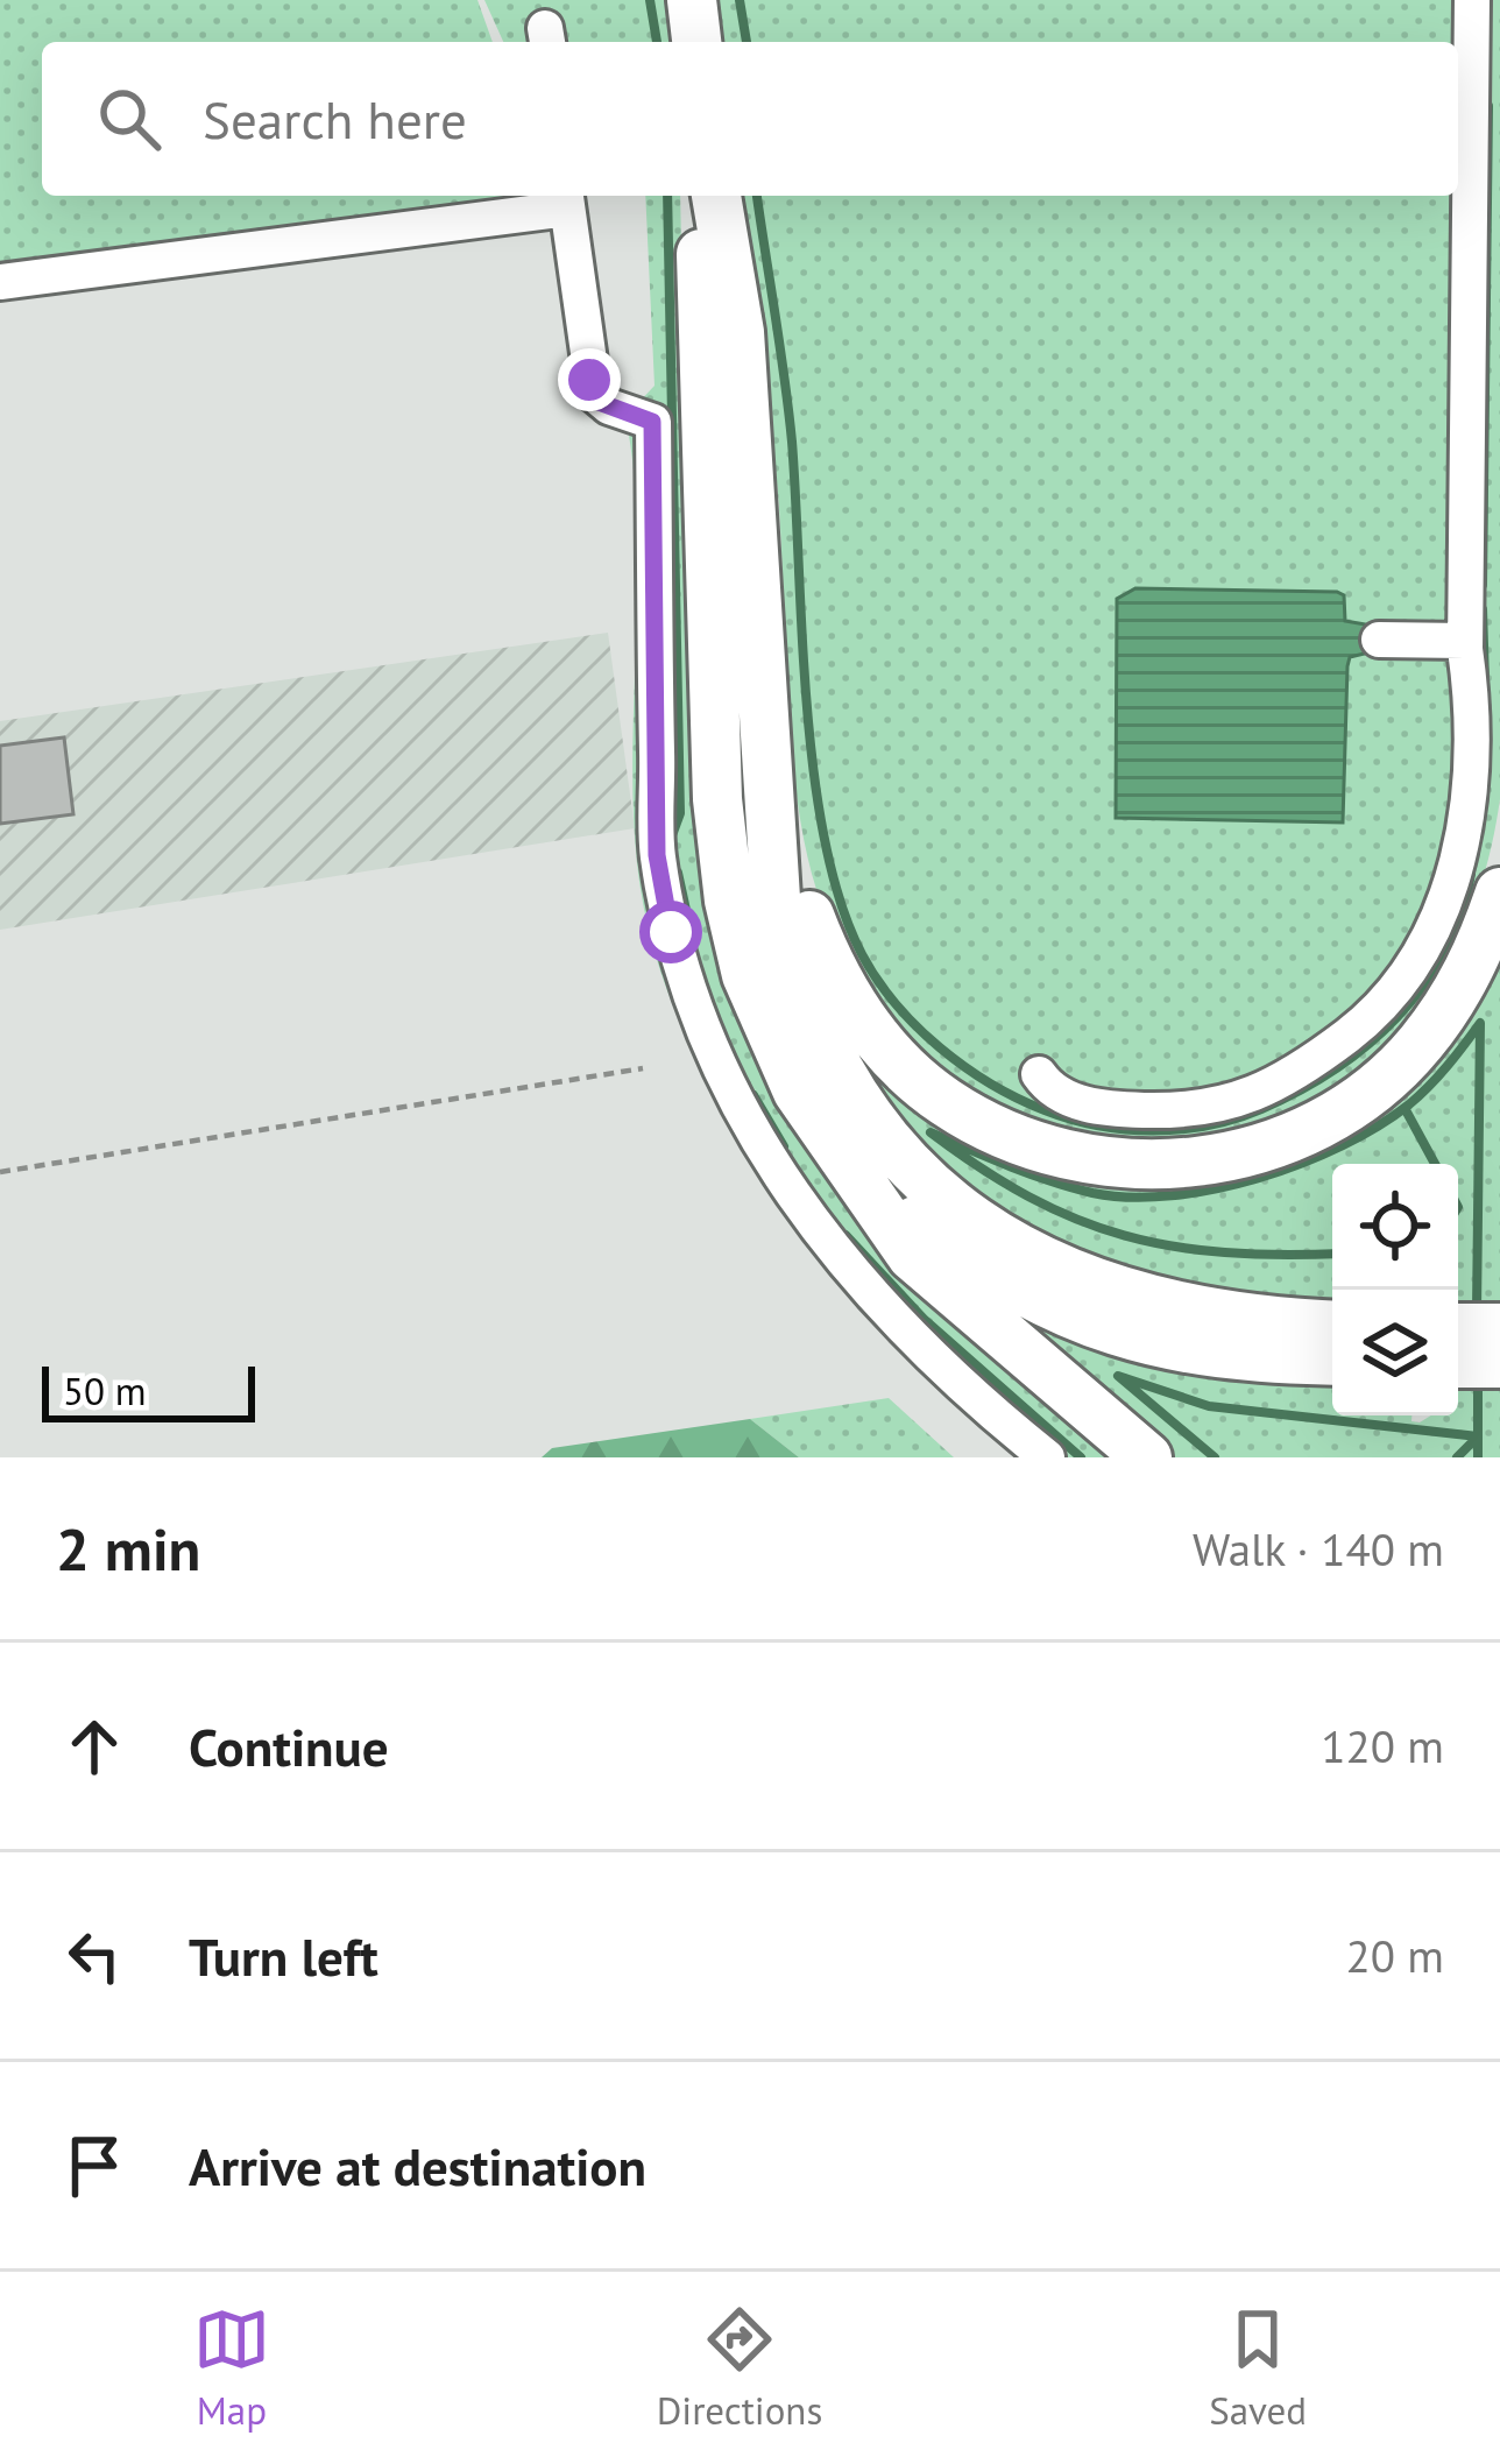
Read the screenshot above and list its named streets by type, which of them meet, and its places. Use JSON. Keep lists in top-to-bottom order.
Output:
{
  "scale_bar": "50 m",
  "page": {
    "search": "Search here",
    "scale": "50 m",
    "heading": ["2 min", "Walk · 140 m"],
    "list": [
      ["Continue", "120 m"],
      ["Turn left", "20 m"],
      "Arrive at destination"
    ],
    "nav": ["Map", "Directions", "Saved"]
  }
}
